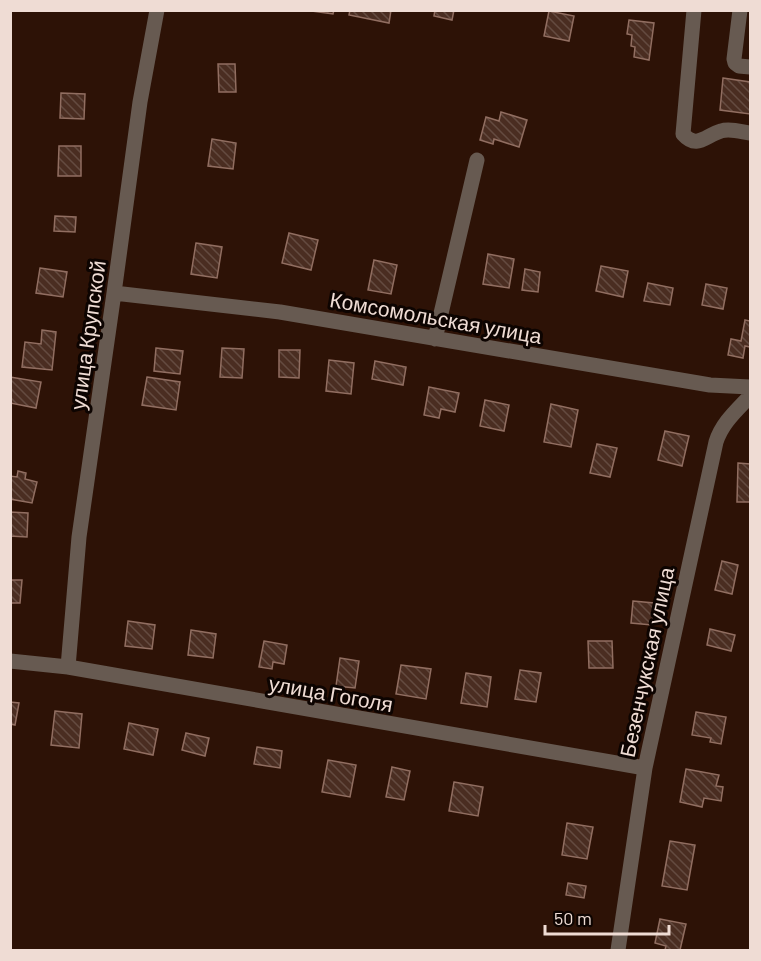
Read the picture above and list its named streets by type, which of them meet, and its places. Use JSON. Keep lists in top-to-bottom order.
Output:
{
  "streets": {
    "street": [
      "Комсомольская улица",
      "улица Крупской",
      "Безенчукская улица",
      "улица Гоголя"
    ]
  },
  "crossings": [
    ["Комсомольская улица", "улица Крупской"],
    ["улица Крупской", "улица Гоголя"],
    ["Безенчукская улица", "улица Гоголя"]
  ],
  "scale_bar": "50 m"
}
